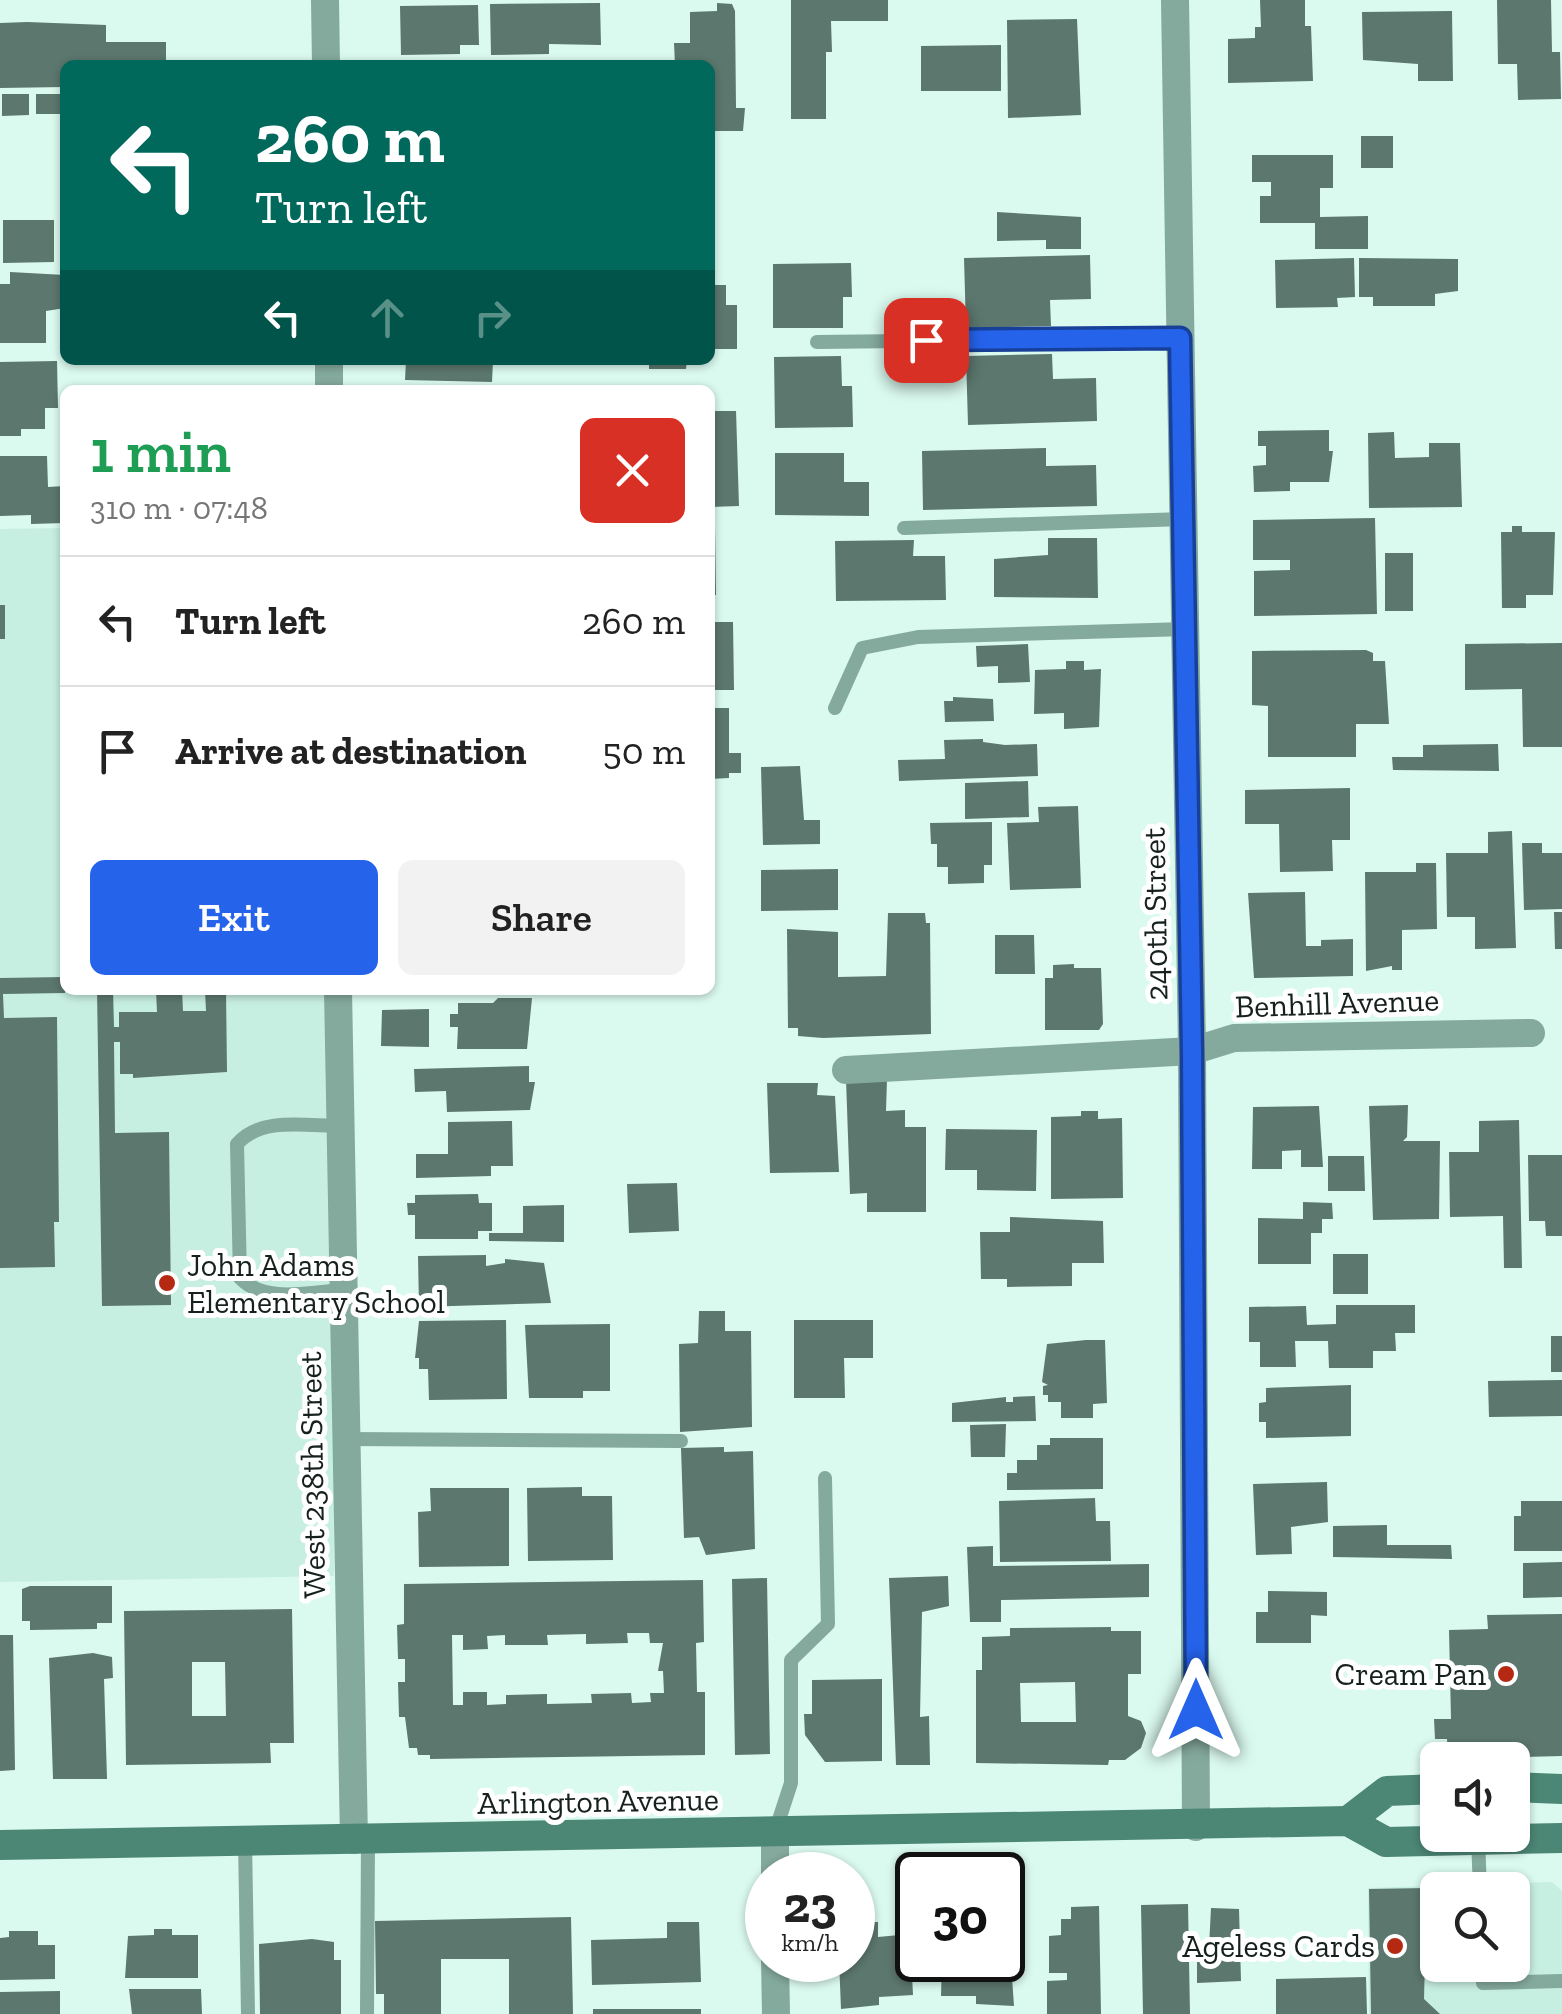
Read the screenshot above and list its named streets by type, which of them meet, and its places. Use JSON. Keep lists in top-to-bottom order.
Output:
{
  "streets": {
    "main road": ["Arlington Avenue"],
    "street": ["240th Street", "Benhill Avenue", "West 238th Street"]
  },
  "crossings": [
    ["240th Street", "Benhill Avenue"],
    ["240th Street", "Arlington Avenue"],
    ["West 238th Street", "Arlington Avenue"]
  ],
  "places": ["John Adams Elementary School", "Cream Pan", "Ageless Cards"],
  "page": {
    "turn": ["260 m", "Turn left"],
    "heading": ["1 min", "310 m · 07:48"],
    "list": [
      {
        "name": "Turn left",
        "value": "260 m"
      },
      {
        "name": "Arrive at destination",
        "value": "50 m"
      }
    ],
    "buttons": ["Exit", "Share"],
    "speed": "23 km/h",
    "limit": "30"
  }
}
